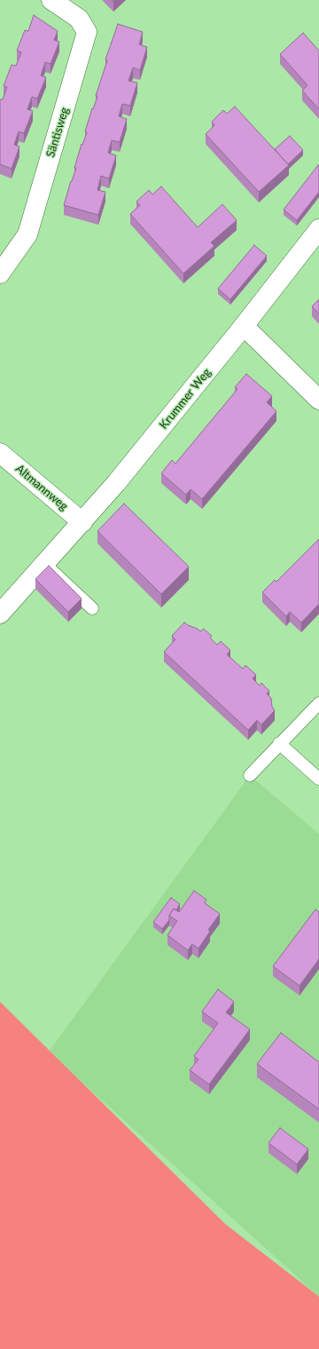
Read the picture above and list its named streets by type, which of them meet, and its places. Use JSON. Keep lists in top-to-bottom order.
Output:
{
  "streets": {
    "street": ["Säntisweg", "Krummer Weg", "Altmannweg"]
  },
  "crossings": [
    ["Krummer Weg", "Altmannweg"]
  ]
}
